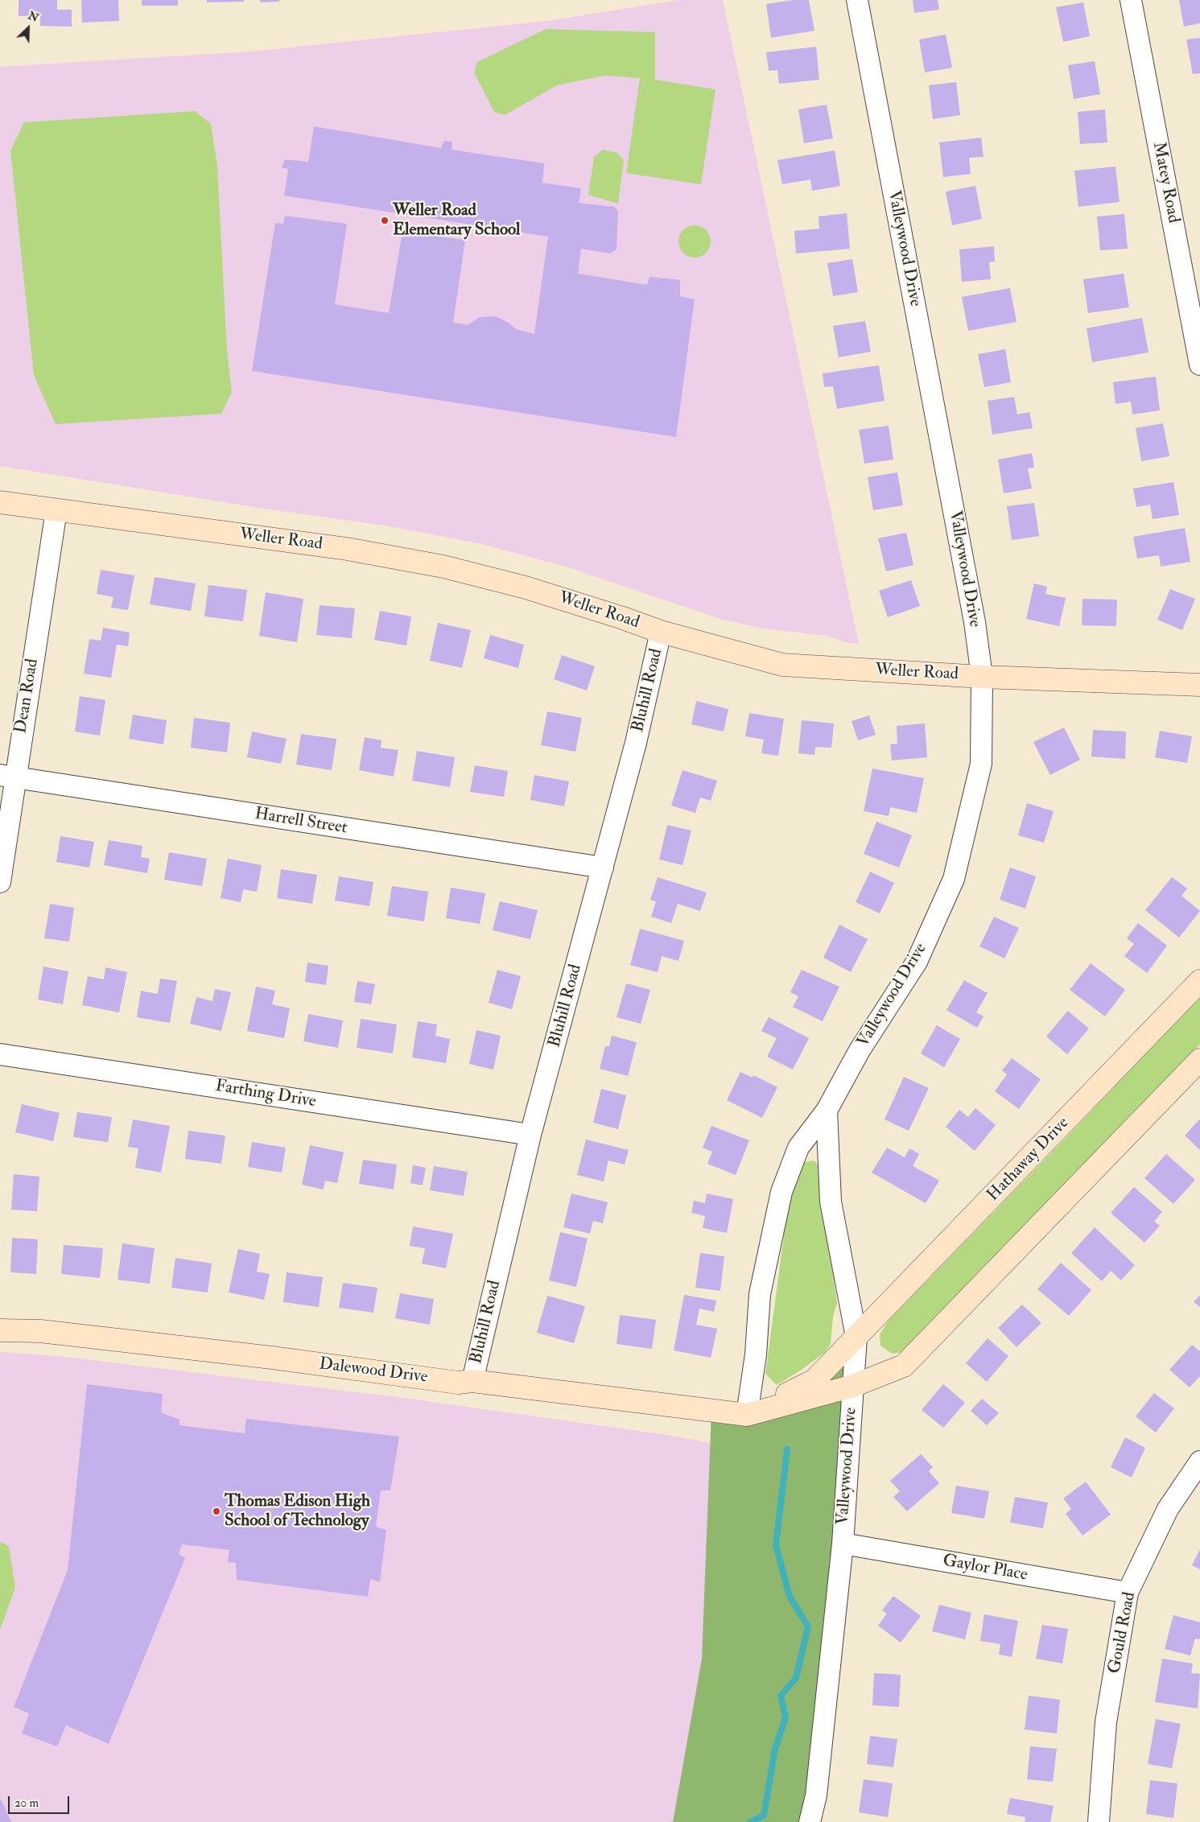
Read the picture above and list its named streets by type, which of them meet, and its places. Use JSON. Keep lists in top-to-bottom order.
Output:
{
  "streets": {
    "street": [
      "Matey Road",
      "Valleywood Drive",
      "Weller Road",
      "Bluhill Road",
      "Dean Road",
      "Harrell Street",
      "Farthing Drive",
      "Hathaway Drive",
      "Dalewood Drive",
      "Gaylor Place",
      "Gould Road"
    ]
  },
  "crossings": [
    ["Valleywood Drive", "Weller Road"],
    ["Valleywood Drive", "Hathaway Drive"],
    ["Valleywood Drive", "Dalewood Drive"],
    ["Valleywood Drive", "Gaylor Place"],
    ["Weller Road", "Bluhill Road"],
    ["Weller Road", "Dean Road"],
    ["Bluhill Road", "Harrell Street"],
    ["Bluhill Road", "Farthing Drive"],
    ["Bluhill Road", "Dalewood Drive"],
    ["Dean Road", "Harrell Street"],
    ["Gaylor Place", "Gould Road"]
  ],
  "places": ["Weller Road Elementary School", "Thomas Edison High School of Technology"],
  "scale_bar": "20 m",
  "north": "top right"
}
